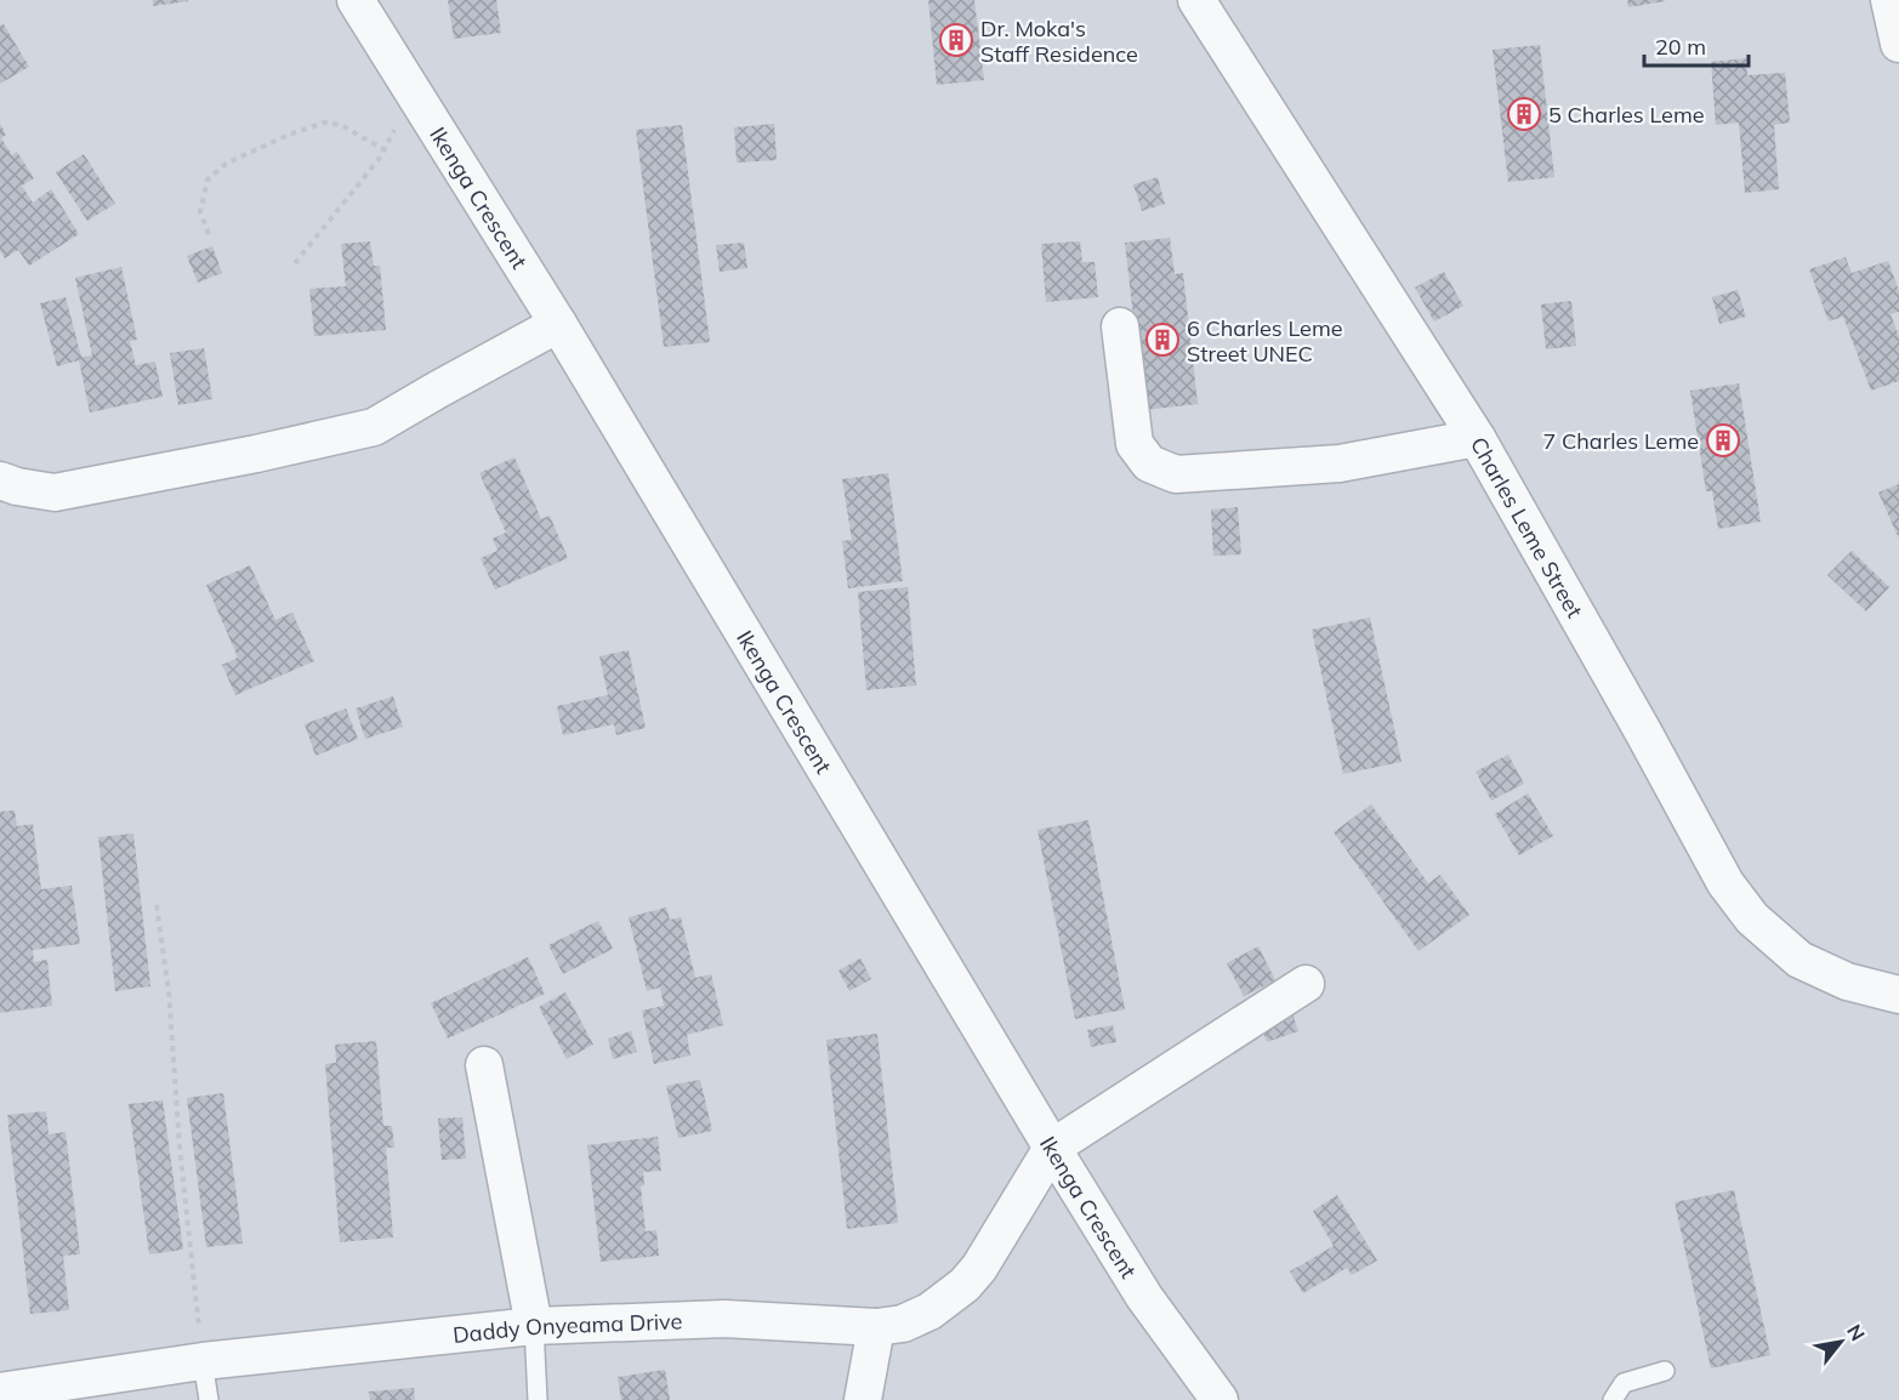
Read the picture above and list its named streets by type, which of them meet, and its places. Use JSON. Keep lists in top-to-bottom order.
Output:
{
  "streets": {
    "street": ["Ikenga Crescent", "Charles Leme Street", "Daddy Onyeama Drive"]
  },
  "crossings": [
    ["Ikenga Crescent", "Daddy Onyeama Drive"]
  ],
  "places": {
    "building": [
      "Dr. Moka's Staff Residence",
      "5 Charles Leme",
      "6 Charles Leme Street UNEC",
      "7 Charles Leme"
    ]
  },
  "scale_bar": "20 m",
  "north": "top right"
}
